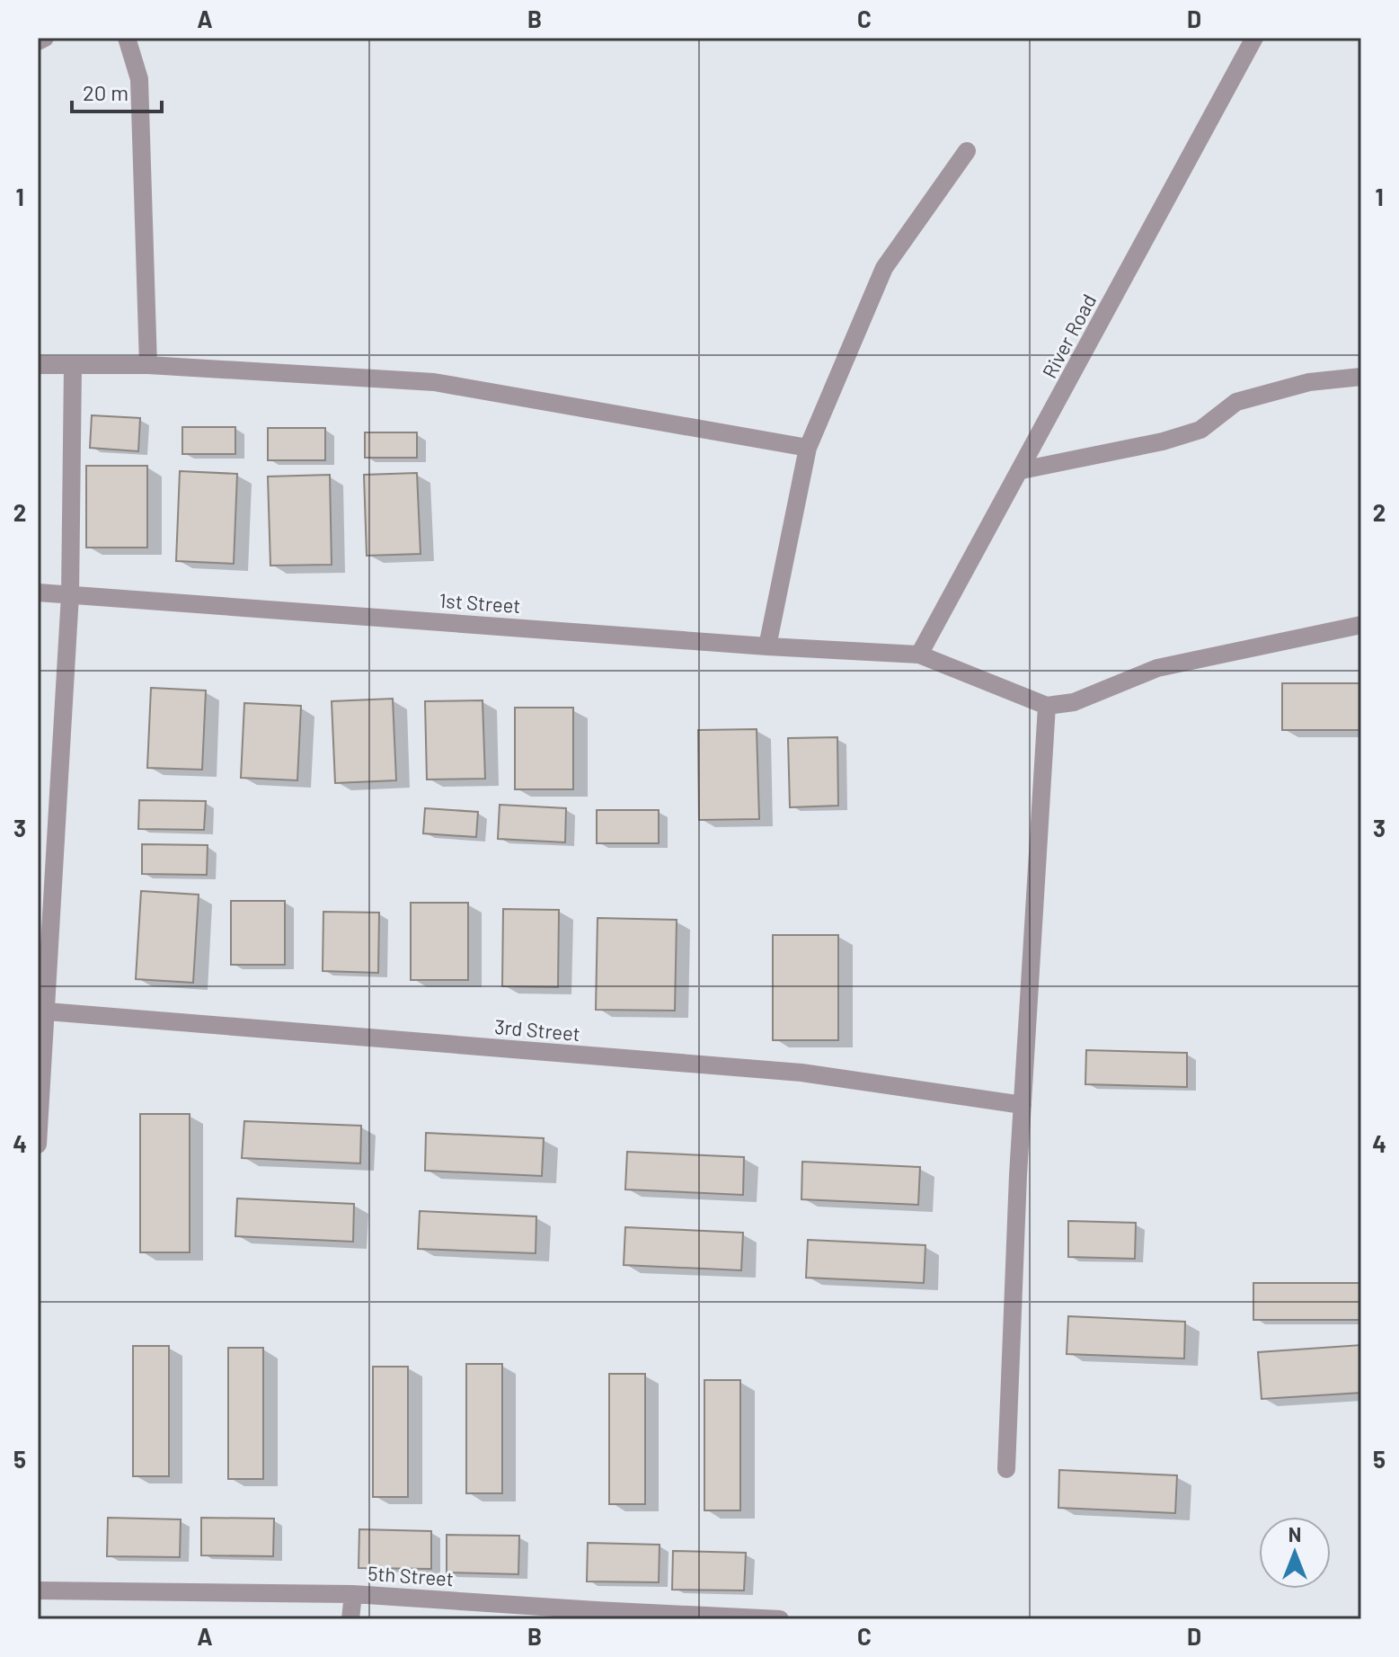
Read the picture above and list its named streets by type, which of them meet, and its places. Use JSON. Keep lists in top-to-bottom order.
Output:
{
  "streets": {
    "street": [
      "River Road",
      "1st Street",
      "3rd Street",
      "5th Street"
    ]
  },
  "crossings": [
    ["River Road", "1st Street"]
  ],
  "scale_bar": "20 m",
  "north": "top",
  "grid": {
    "columns": [
      "A",
      "B",
      "C",
      "D"
    ],
    "rows": [
      "1",
      "2",
      "3",
      "4",
      "5"
    ]
  }
}
